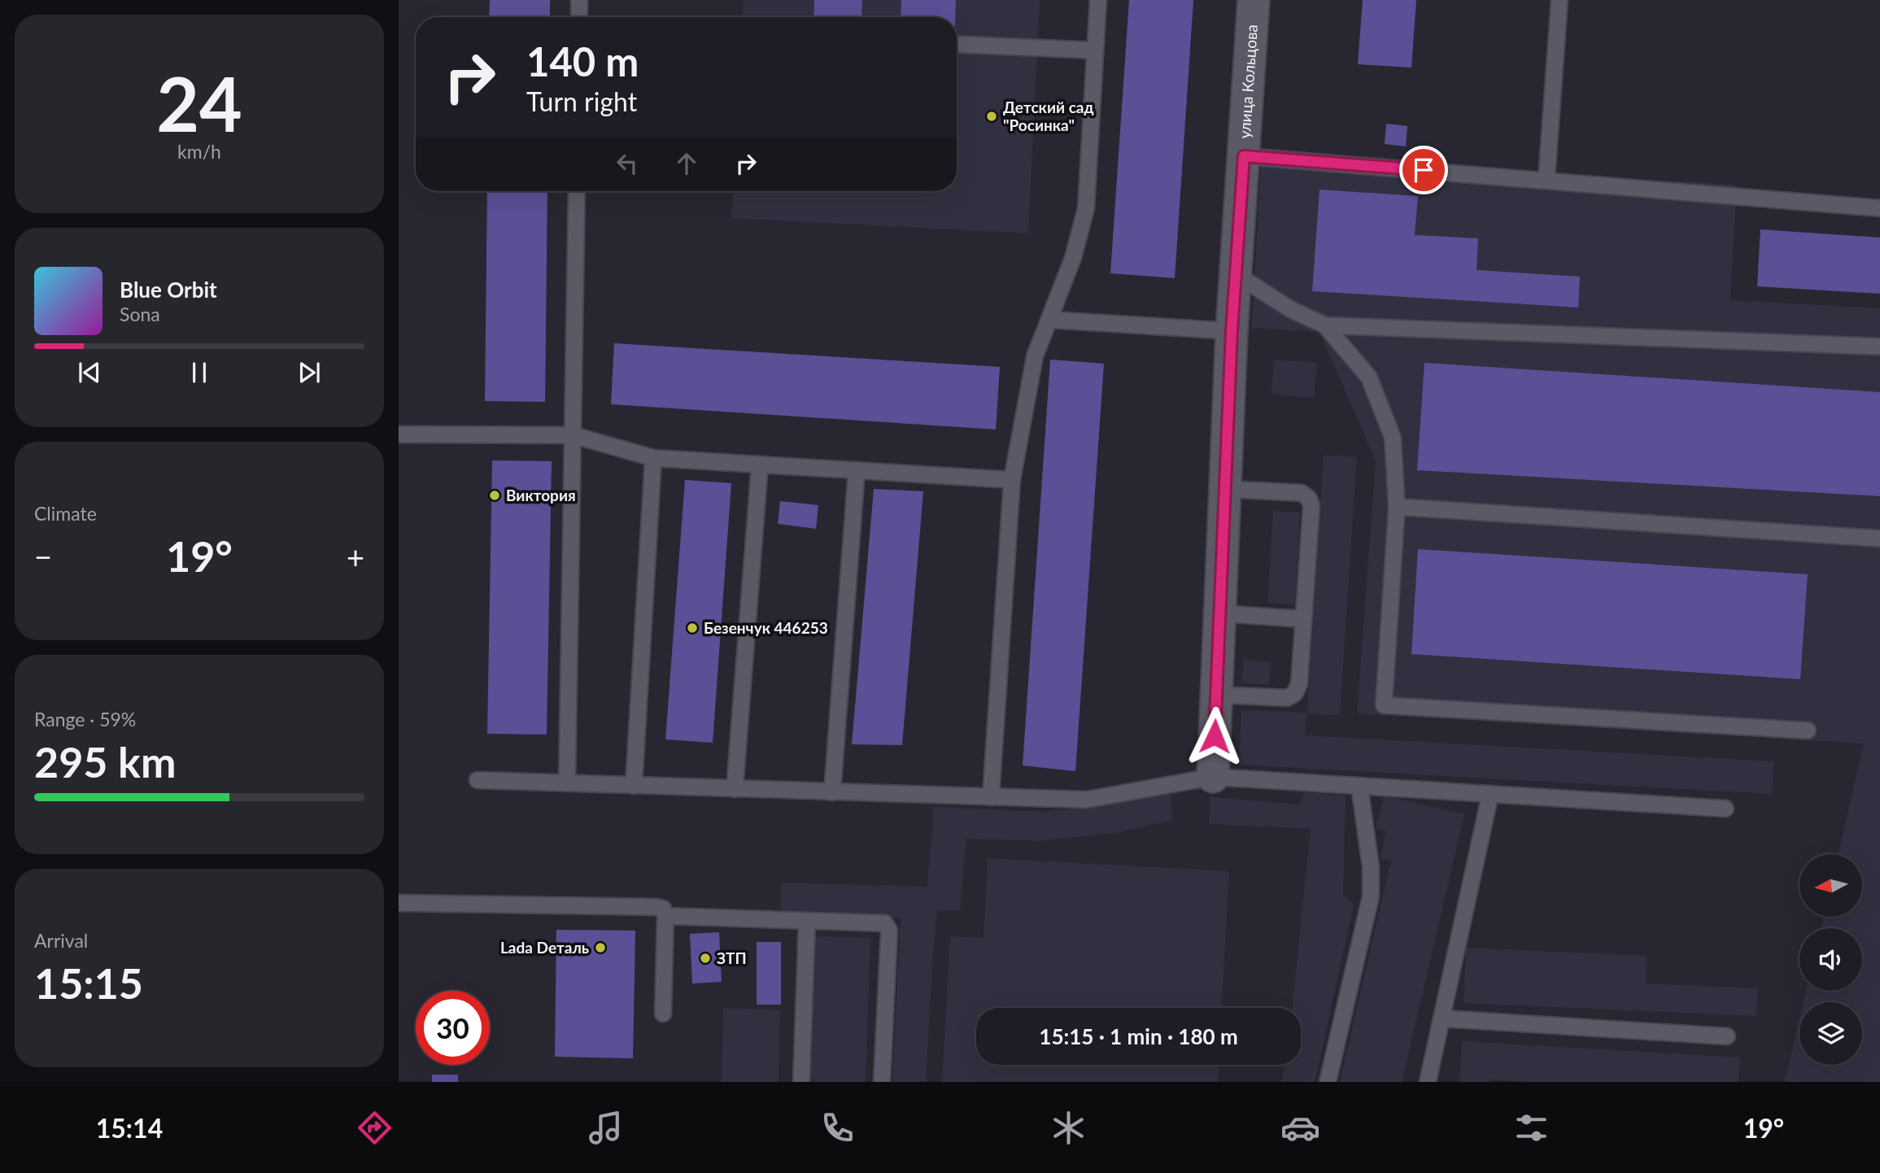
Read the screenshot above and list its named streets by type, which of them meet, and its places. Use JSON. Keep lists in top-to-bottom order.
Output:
{
  "streets": {
    "street": ["улица Кольцова"]
  },
  "places": [
    "Детский сад \"Росинка\"",
    "Виктория",
    "Безенчук 446253",
    "Lada Dеталь",
    "ЗТП"
  ],
  "north": "left",
  "page": {
    "tile": [
      ["24", "km/h"],
      "Climate",
      ["Range · 59%", "295 km"],
      ["Arrival", "15:15"]
    ],
    "turn": ["140 m", "Turn right"],
    "song": ["Blue Orbit", "Sona"],
    "heat": ["−", "19°", "+"],
    "limit": "30",
    "trip": "15:15 · 1 min · 180 m",
    "tabs": ["15:14", "19°"]
  }
}
